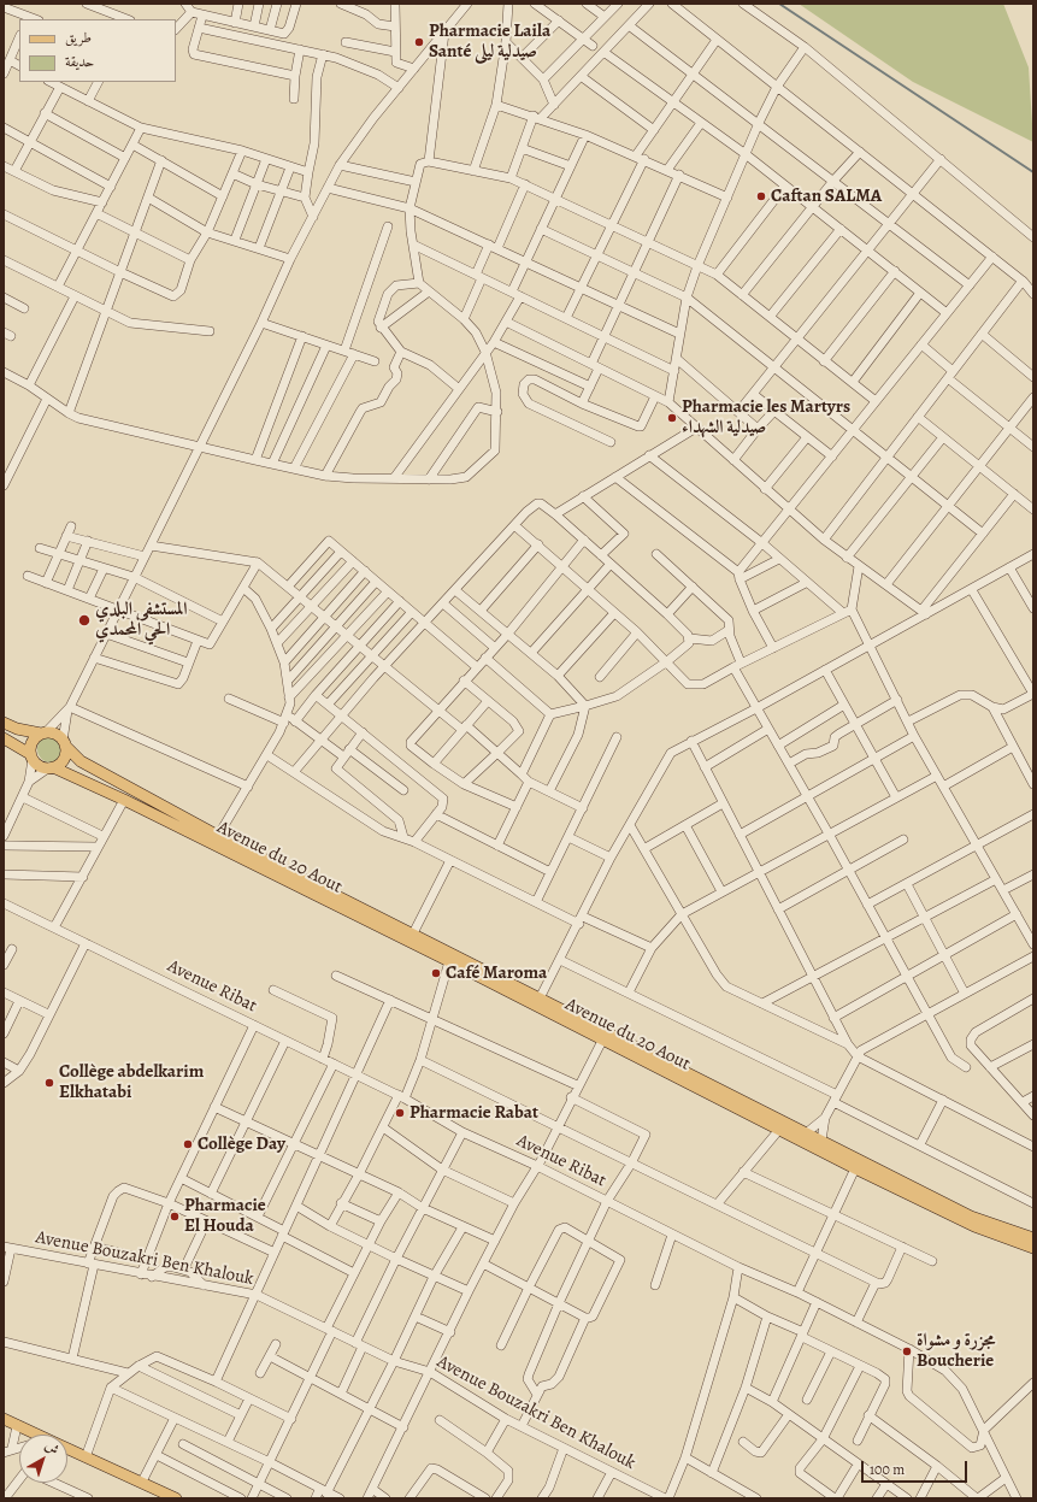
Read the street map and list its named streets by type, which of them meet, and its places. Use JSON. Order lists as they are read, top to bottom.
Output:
{
  "streets": {
    "main road": ["Avenue du 20 Aout"],
    "street": ["Avenue Ribat", "Avenue Bouzakri Ben Khalouk"]
  },
  "places": [
    "Pharmacie Laila Santé صيدلية ليلى",
    "Caftan SALMA",
    "Pharmacie les Martyrs صيدلية الشهداء",
    "المستشفى البلدي الحي المحمدي",
    "Café Maroma",
    "Collège abdelkarim Elkhatabi",
    "Pharmacie Rabat",
    "Collège Day",
    "Pharmacie El Houda",
    "مجزرة و مشواة Boucherie"
  ],
  "legend": ["طريق", "حديقة"],
  "scale_bar": "100 m",
  "north": "top right"
}
